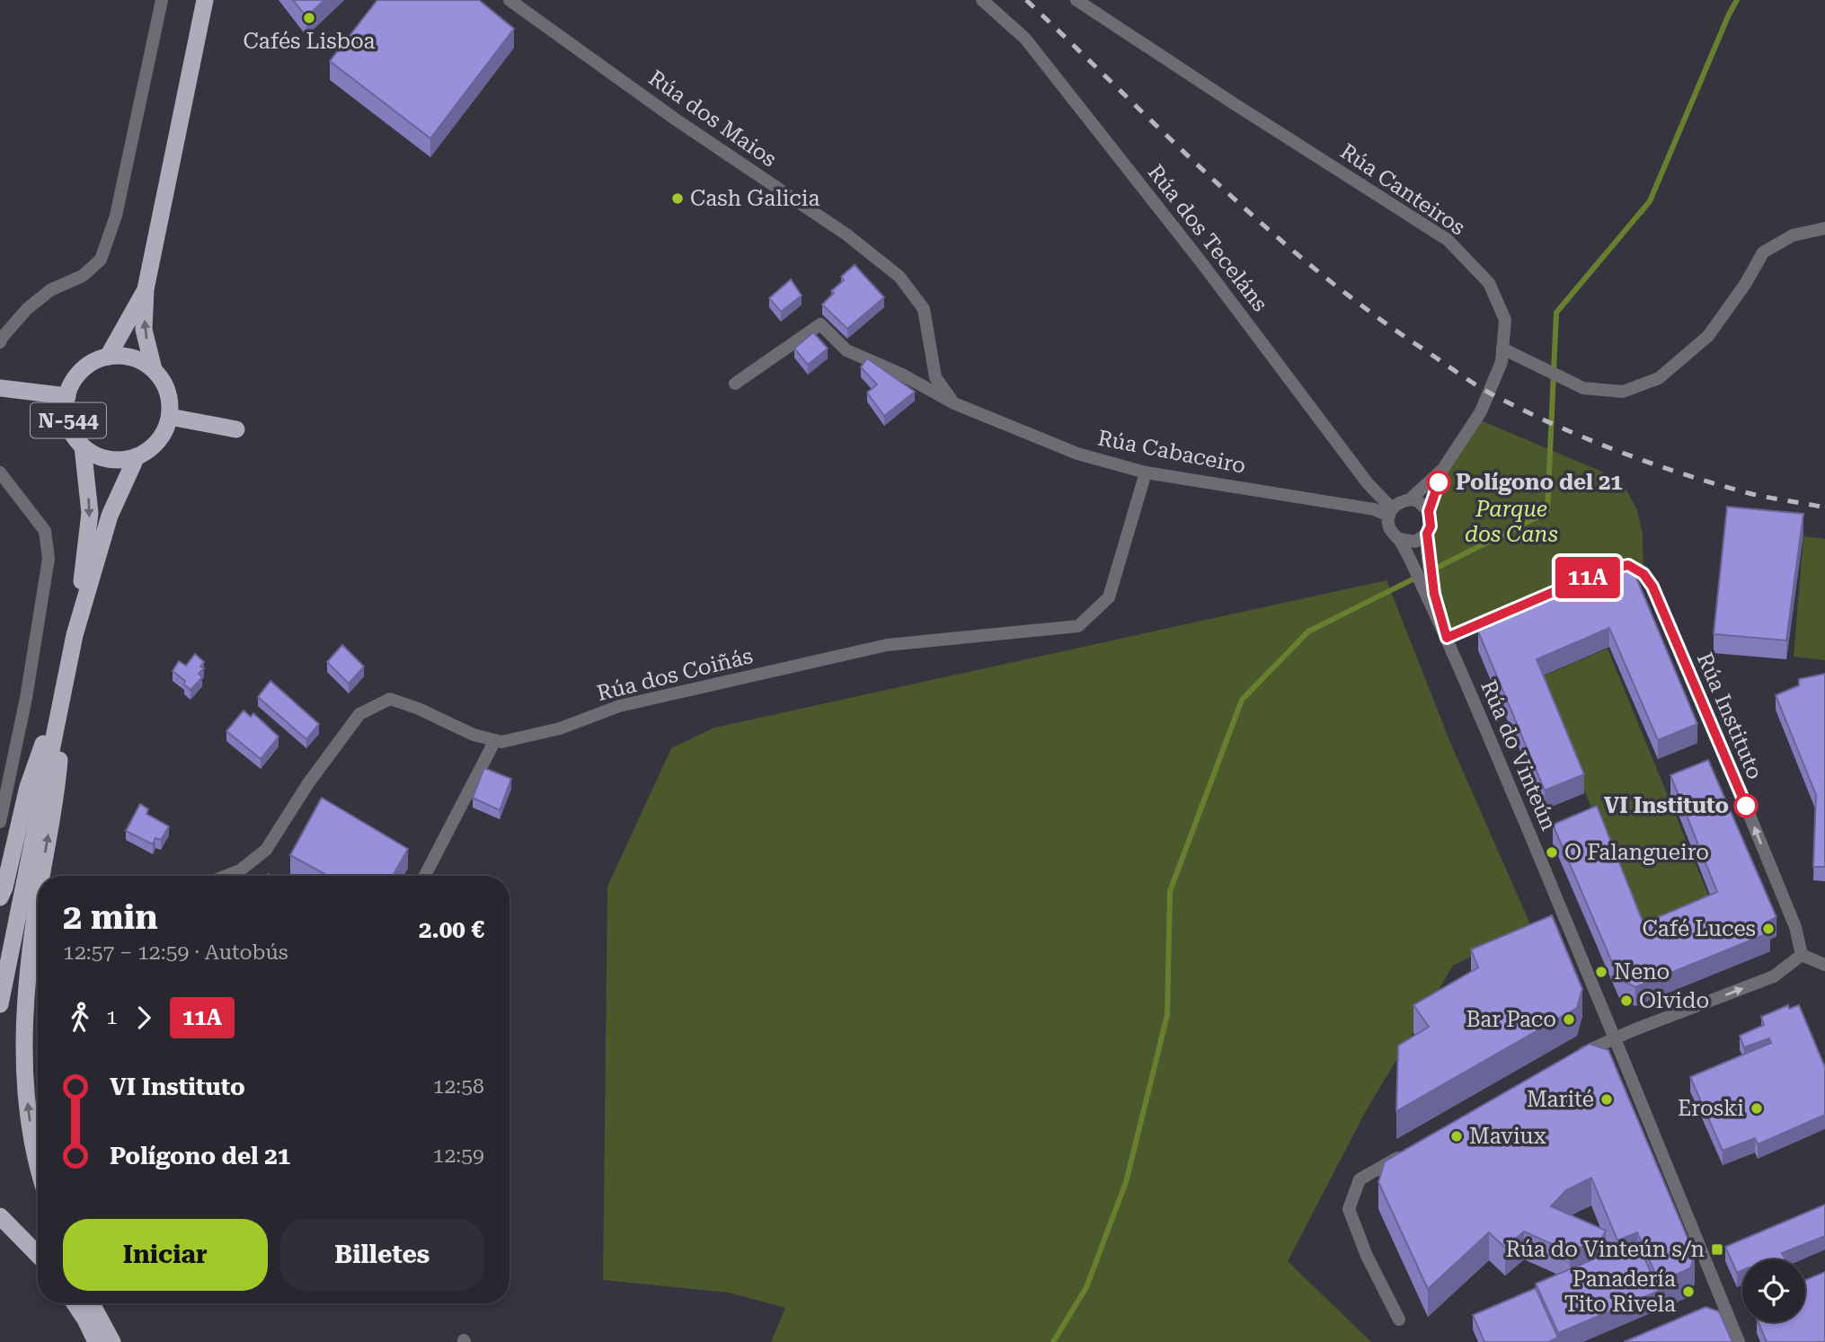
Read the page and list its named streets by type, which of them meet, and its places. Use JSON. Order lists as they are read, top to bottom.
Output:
{
  "streets": {
    "highway": ["N-544"],
    "street": [
      "Rúa dos Maios",
      "Rúa Canteiros",
      "Rúa dos Teceláns",
      "Rúa Cabaceiro",
      "Rúa dos Coiñás",
      "Rúa Instituto",
      "Rúa do Vinteún"
    ]
  },
  "crossings": [
    ["Rúa dos Maios", "Rúa Cabaceiro"],
    ["Rúa dos Teceláns", "Rúa Cabaceiro"],
    ["Rúa Cabaceiro", "Rúa dos Coiñás"]
  ],
  "one_way": ["Rúa Instituto"],
  "parks": ["Parque dos Cans"],
  "places": {
    "other": [
      "Cafés Lisboa",
      "Cash Galicia",
      "Polígono del 21",
      "VI Instituto",
      "O Falangueiro",
      "Café Luces",
      "Neno",
      "Olvido",
      "Bar Paco",
      "Marité",
      "Eroski",
      "Maviux",
      "Panadería Tito Rivela"
    ],
    "transit": ["Rúa do Vinteún s/n"]
  },
  "lines": ["bus line 11A"],
  "page": {
    "on_map": "11A",
    "heading": ["2 min", "12:57 – 12:59 · Autobús", "2.00 €"],
    "legs": ["1", "11A"],
    "list": [
      {
        "name": "VI Instituto",
        "value": "12:58"
      },
      {
        "name": "Polígono del 21",
        "value": "12:59"
      }
    ],
    "buttons": ["Iniciar", "Billetes"]
  }
}
